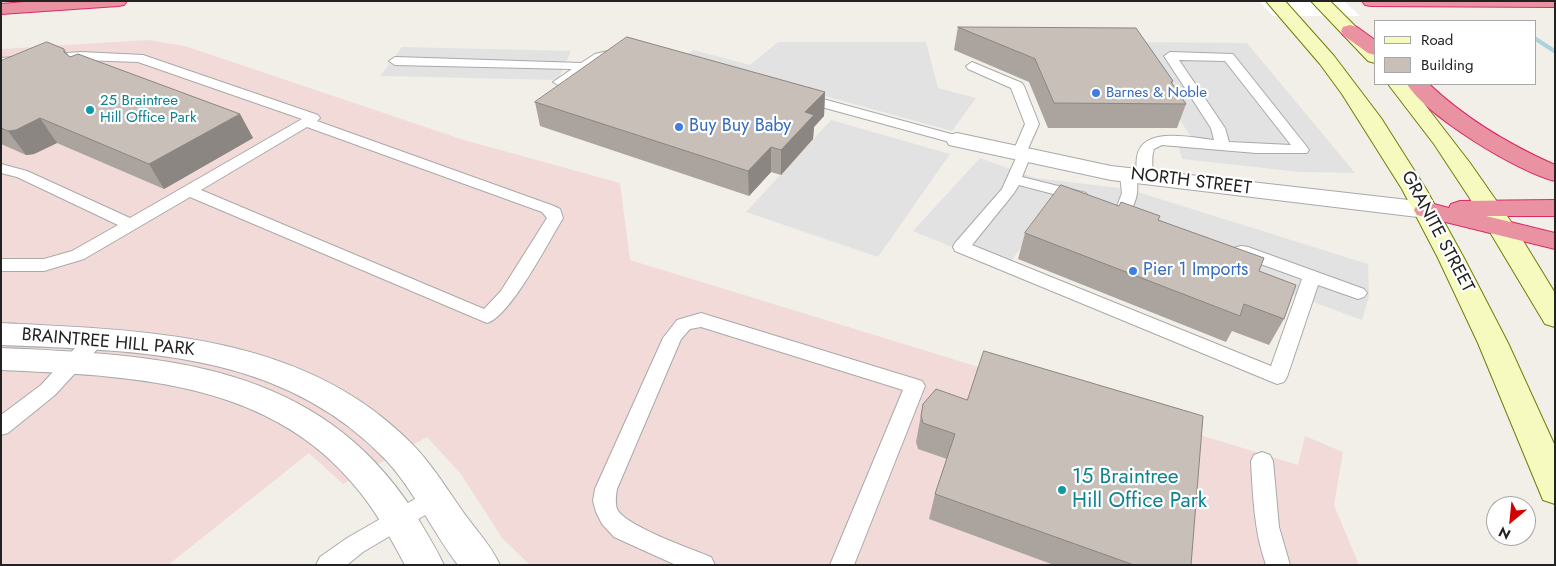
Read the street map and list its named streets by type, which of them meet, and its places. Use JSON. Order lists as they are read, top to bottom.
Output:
{
  "streets": {
    "main road": ["GRANITE STREET"],
    "street": ["NORTH STREET", "BRAINTREE HILL PARK"]
  },
  "crossings": [
    ["NORTH STREET", "GRANITE STREET"]
  ],
  "places": [
    "Barnes & Noble",
    "25 Braintree Hill Office Park",
    "Buy Buy Baby",
    "Pier 1 Imports",
    "15 Braintree Hill Office Park"
  ],
  "legend": ["Road", "Building"],
  "north": "bottom left"
}
